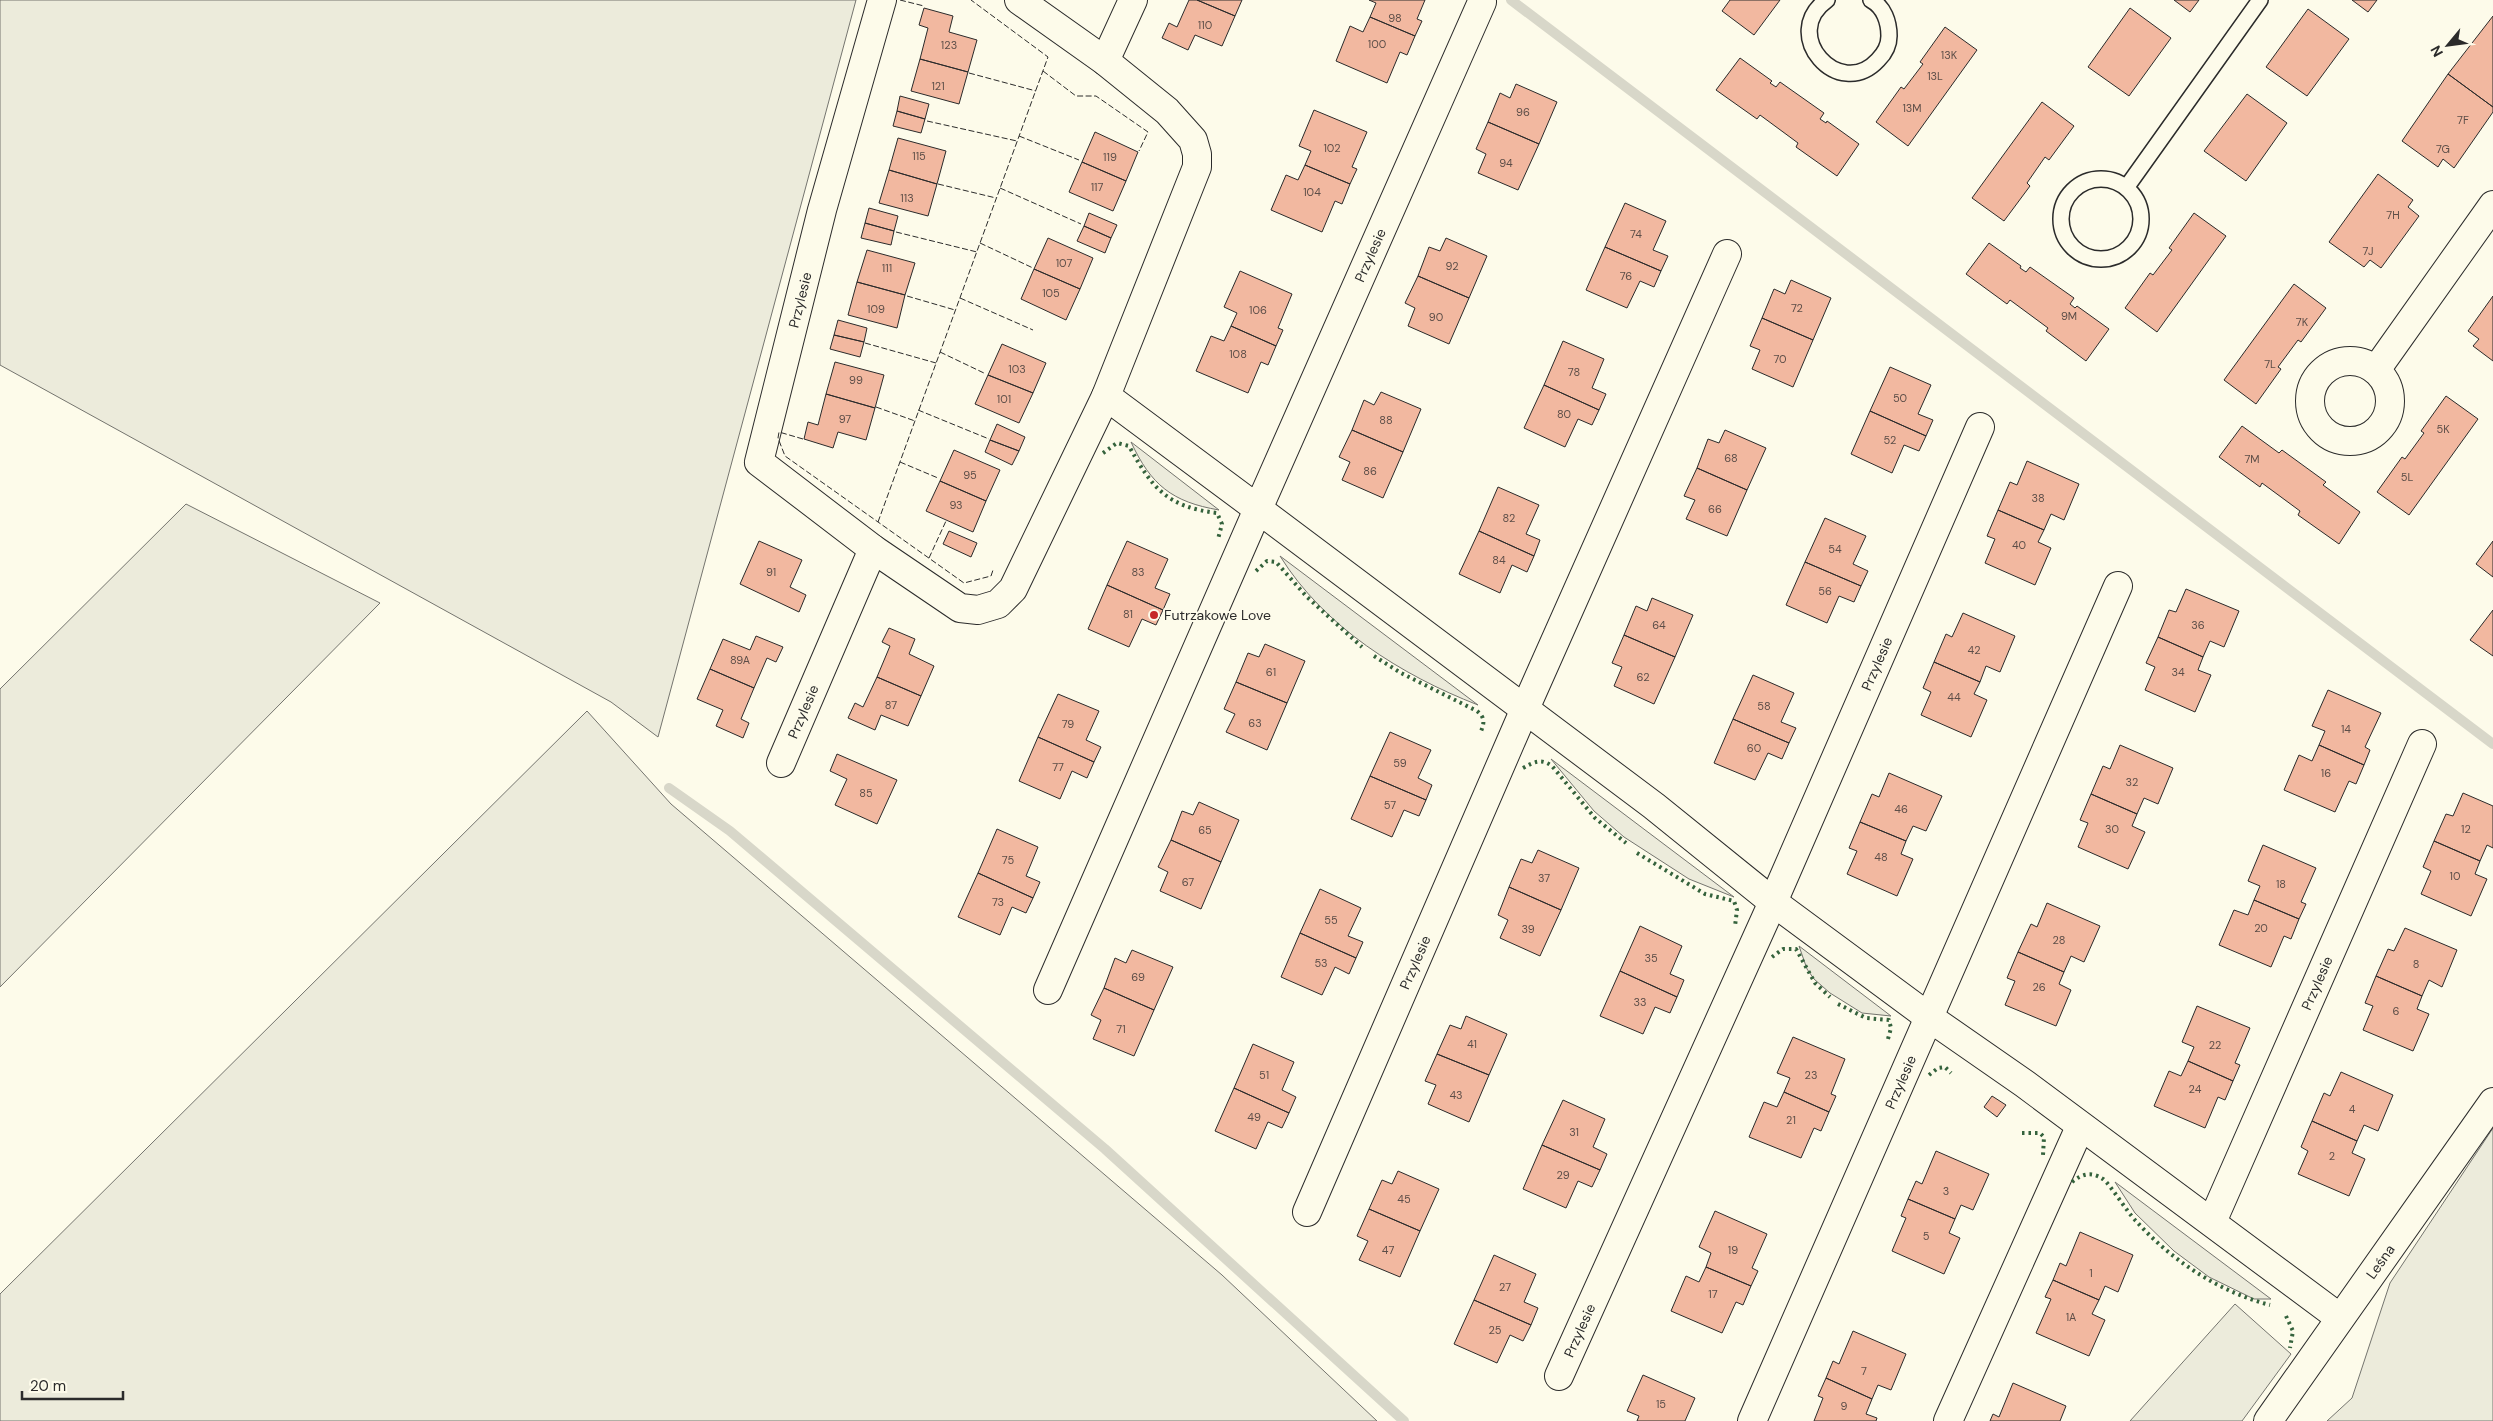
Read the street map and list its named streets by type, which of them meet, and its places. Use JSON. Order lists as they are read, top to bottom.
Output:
{
  "streets": {
    "street": ["Przylesie", "Leśna"]
  },
  "places": ["Futrzakowe Love"],
  "house_numbers": [
    "98",
    "110",
    "100",
    "123",
    "13K",
    "13L",
    "121",
    "13M",
    "96",
    "7F",
    "102",
    "7G",
    "115",
    "119",
    "94",
    "117",
    "104",
    "113",
    "7H",
    "74",
    "7J",
    "107",
    "92",
    "111",
    "76",
    "105",
    "72",
    "109",
    "106",
    "9M",
    "90",
    "7K",
    "108",
    "70",
    "7L",
    "103",
    "78",
    "99",
    "50",
    "101",
    "80",
    "97",
    "88",
    "5K",
    "52",
    "68",
    "7M",
    "86",
    "95",
    "5L",
    "38",
    "93",
    "66",
    "82",
    "40",
    "54",
    "84",
    "91",
    "83",
    "56",
    "81",
    "64",
    "36",
    "42",
    "89A",
    "61",
    "34",
    "62",
    "44",
    "87",
    "58",
    "63",
    "79",
    "14",
    "60",
    "59",
    "77",
    "16",
    "32",
    "85",
    "57",
    "46",
    "30",
    "12",
    "65",
    "48",
    "75",
    "10",
    "37",
    "67",
    "18",
    "73",
    "55",
    "20",
    "39",
    "28",
    "35",
    "53",
    "8",
    "69",
    "26",
    "33",
    "6",
    "71",
    "41",
    "22",
    "51",
    "23",
    "24",
    "43",
    "4",
    "49",
    "21",
    "31",
    "2",
    "29",
    "3",
    "45",
    "5",
    "47",
    "19",
    "1",
    "27",
    "17",
    "1A",
    "25",
    "7",
    "15",
    "9"
  ],
  "scale_bar": "20 m",
  "north": "bottom left"
}
